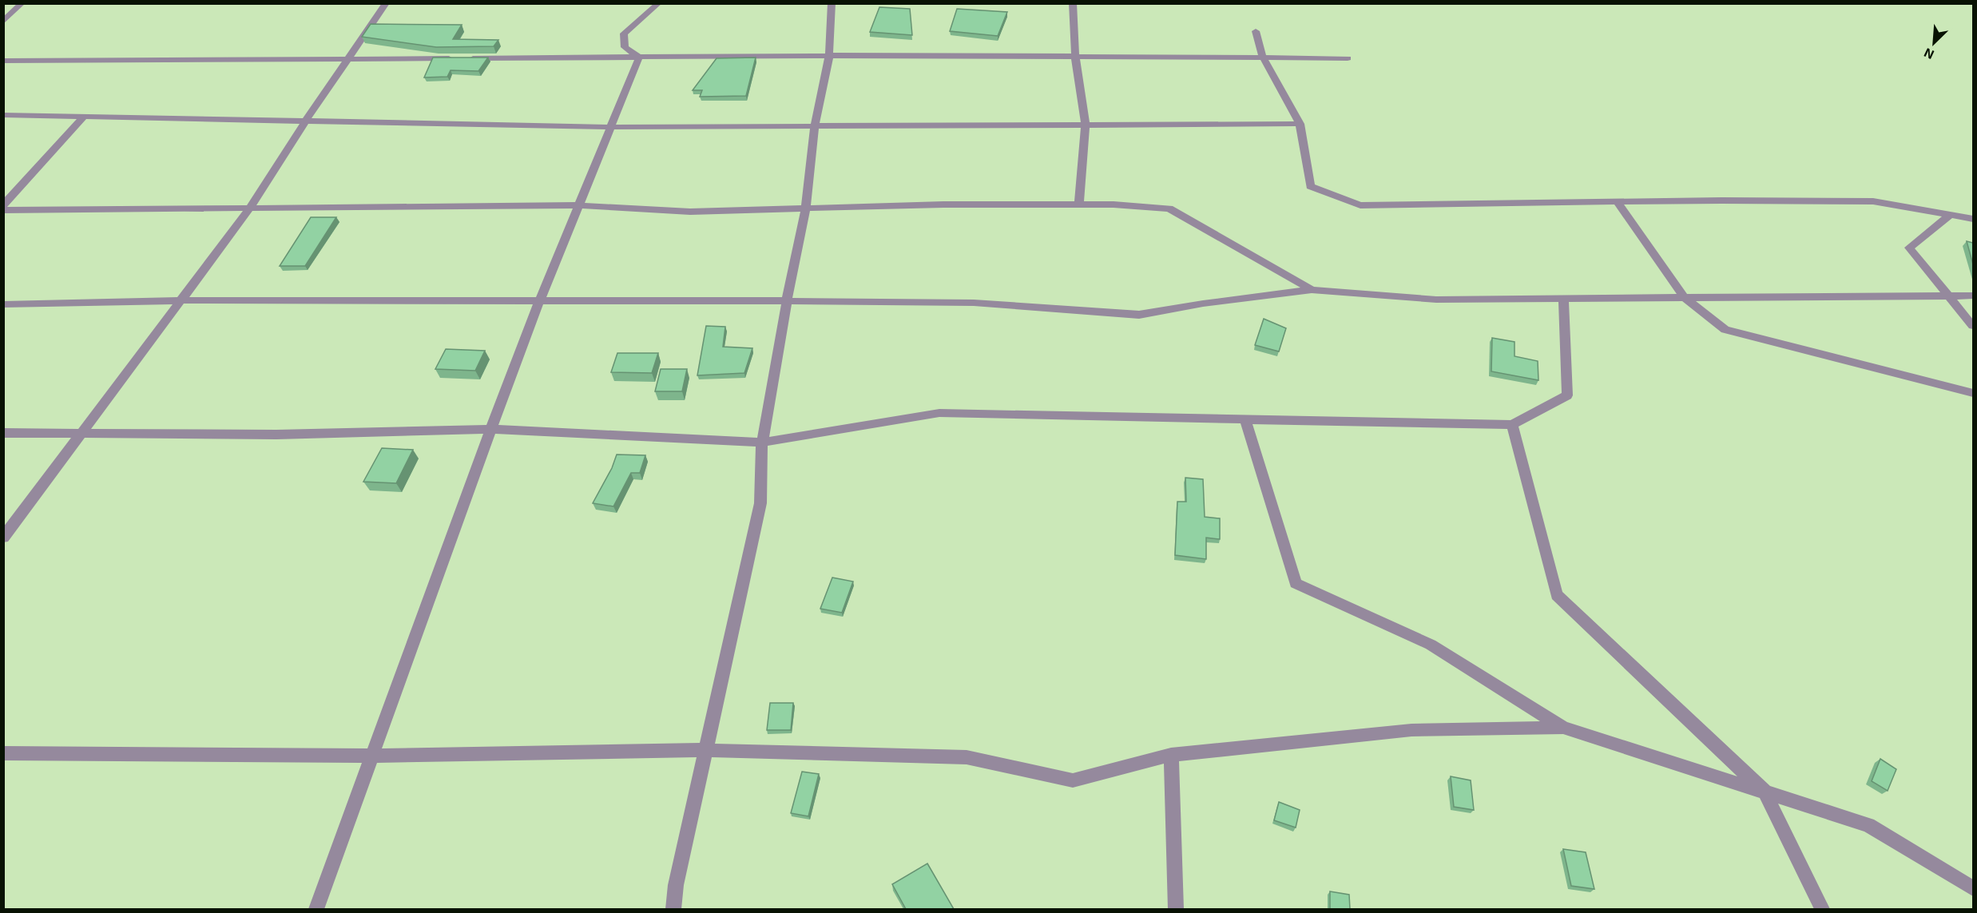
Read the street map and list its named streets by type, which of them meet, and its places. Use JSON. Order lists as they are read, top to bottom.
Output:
{
  "north": "bottom left"
}
